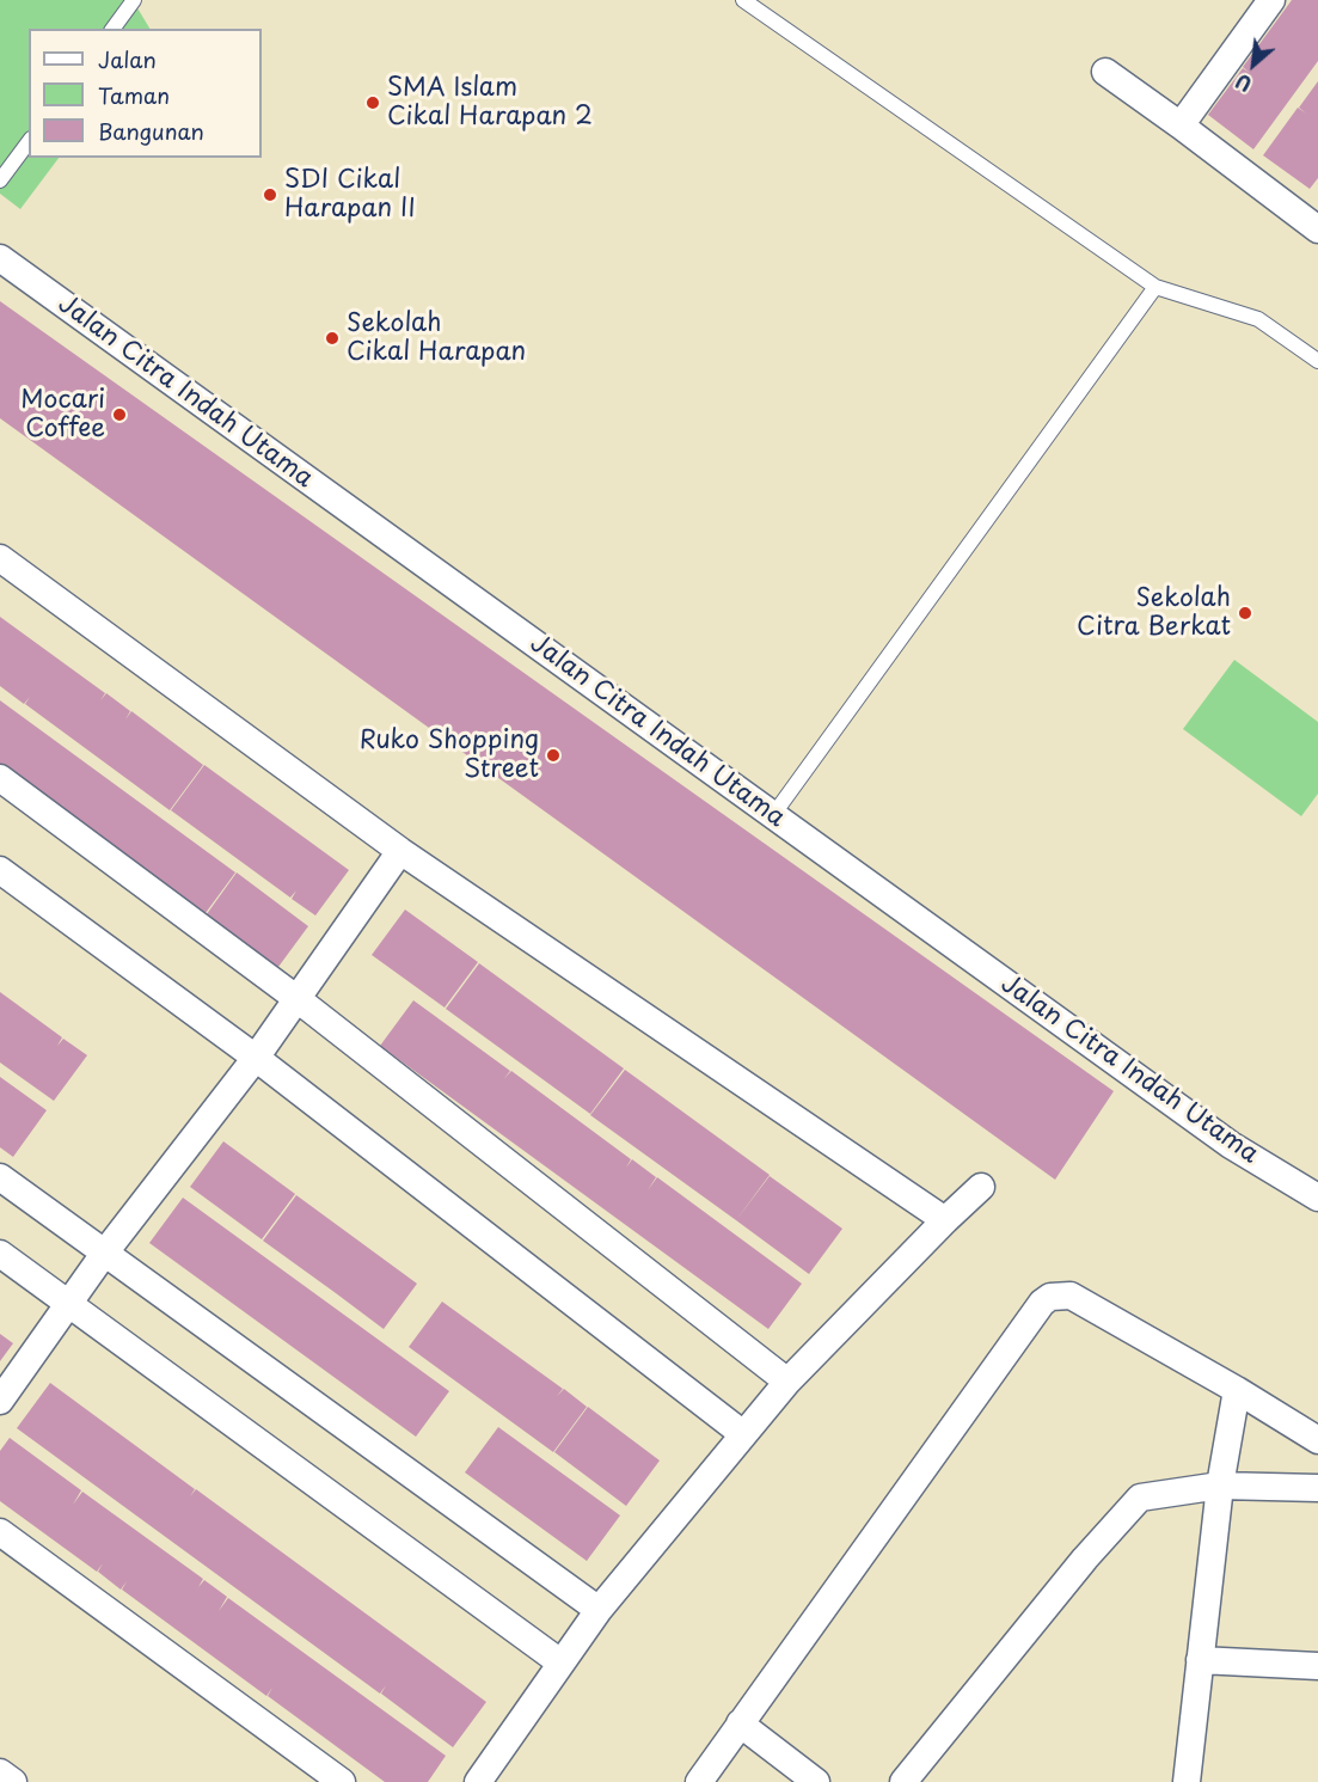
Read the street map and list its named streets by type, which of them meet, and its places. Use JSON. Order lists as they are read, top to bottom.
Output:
{
  "streets": {
    "street": ["Jalan Citra Indah Utama"]
  },
  "places": [
    "SMA Islam Cikal Harapan 2",
    "SDI Cikal Harapan II",
    "Sekolah Cikal Harapan",
    "Mocari Coffee",
    "Sekolah Citra Berkat",
    "Ruko Shopping Street"
  ],
  "legend": ["Jalan", "Taman", "Bangunan"],
  "north": "bottom left"
}
